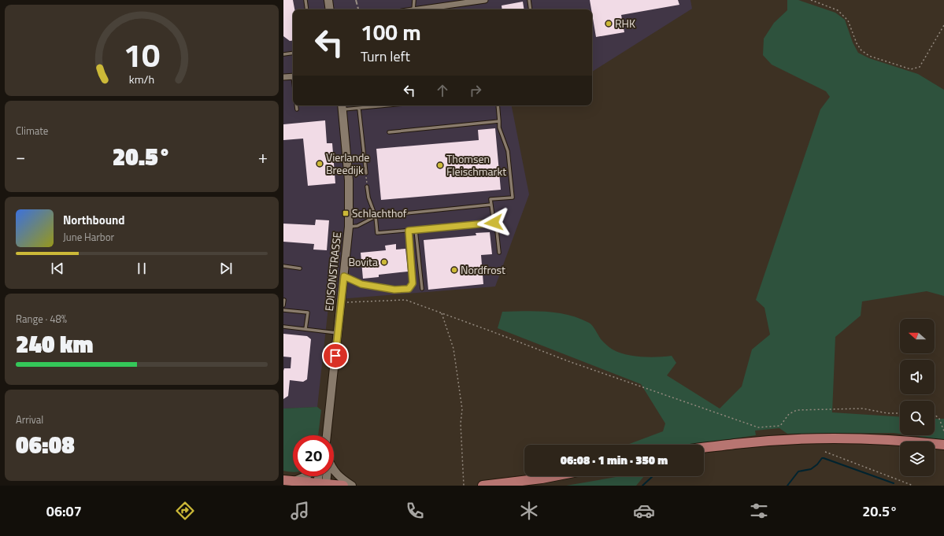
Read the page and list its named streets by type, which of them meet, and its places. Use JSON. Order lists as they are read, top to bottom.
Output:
{
  "streets": {
    "street": ["EDISONSTRASSE"]
  },
  "places": {
    "other": [
      "RHK",
      "Vierlande Breedijk",
      "Thomsen Fleischmarkt",
      "Bovita",
      "Nordfrost"
    ],
    "transit": ["Schlachthof"]
  },
  "north": "left",
  "page": {
    "turn": ["100 m", "Turn left"],
    "tile": [
      "Climate",
      ["Range · 48%", "240 km"],
      ["Arrival", "06:08"]
    ],
    "heat": ["−", "20.5°", "+"],
    "song": ["Northbound", "June Harbor"],
    "limit": "20",
    "trip": "06:08 · 1 min · 350 m",
    "tabs": ["06:07", "20.5°"],
    "gauge": ["10", "km/h"]
  }
}
